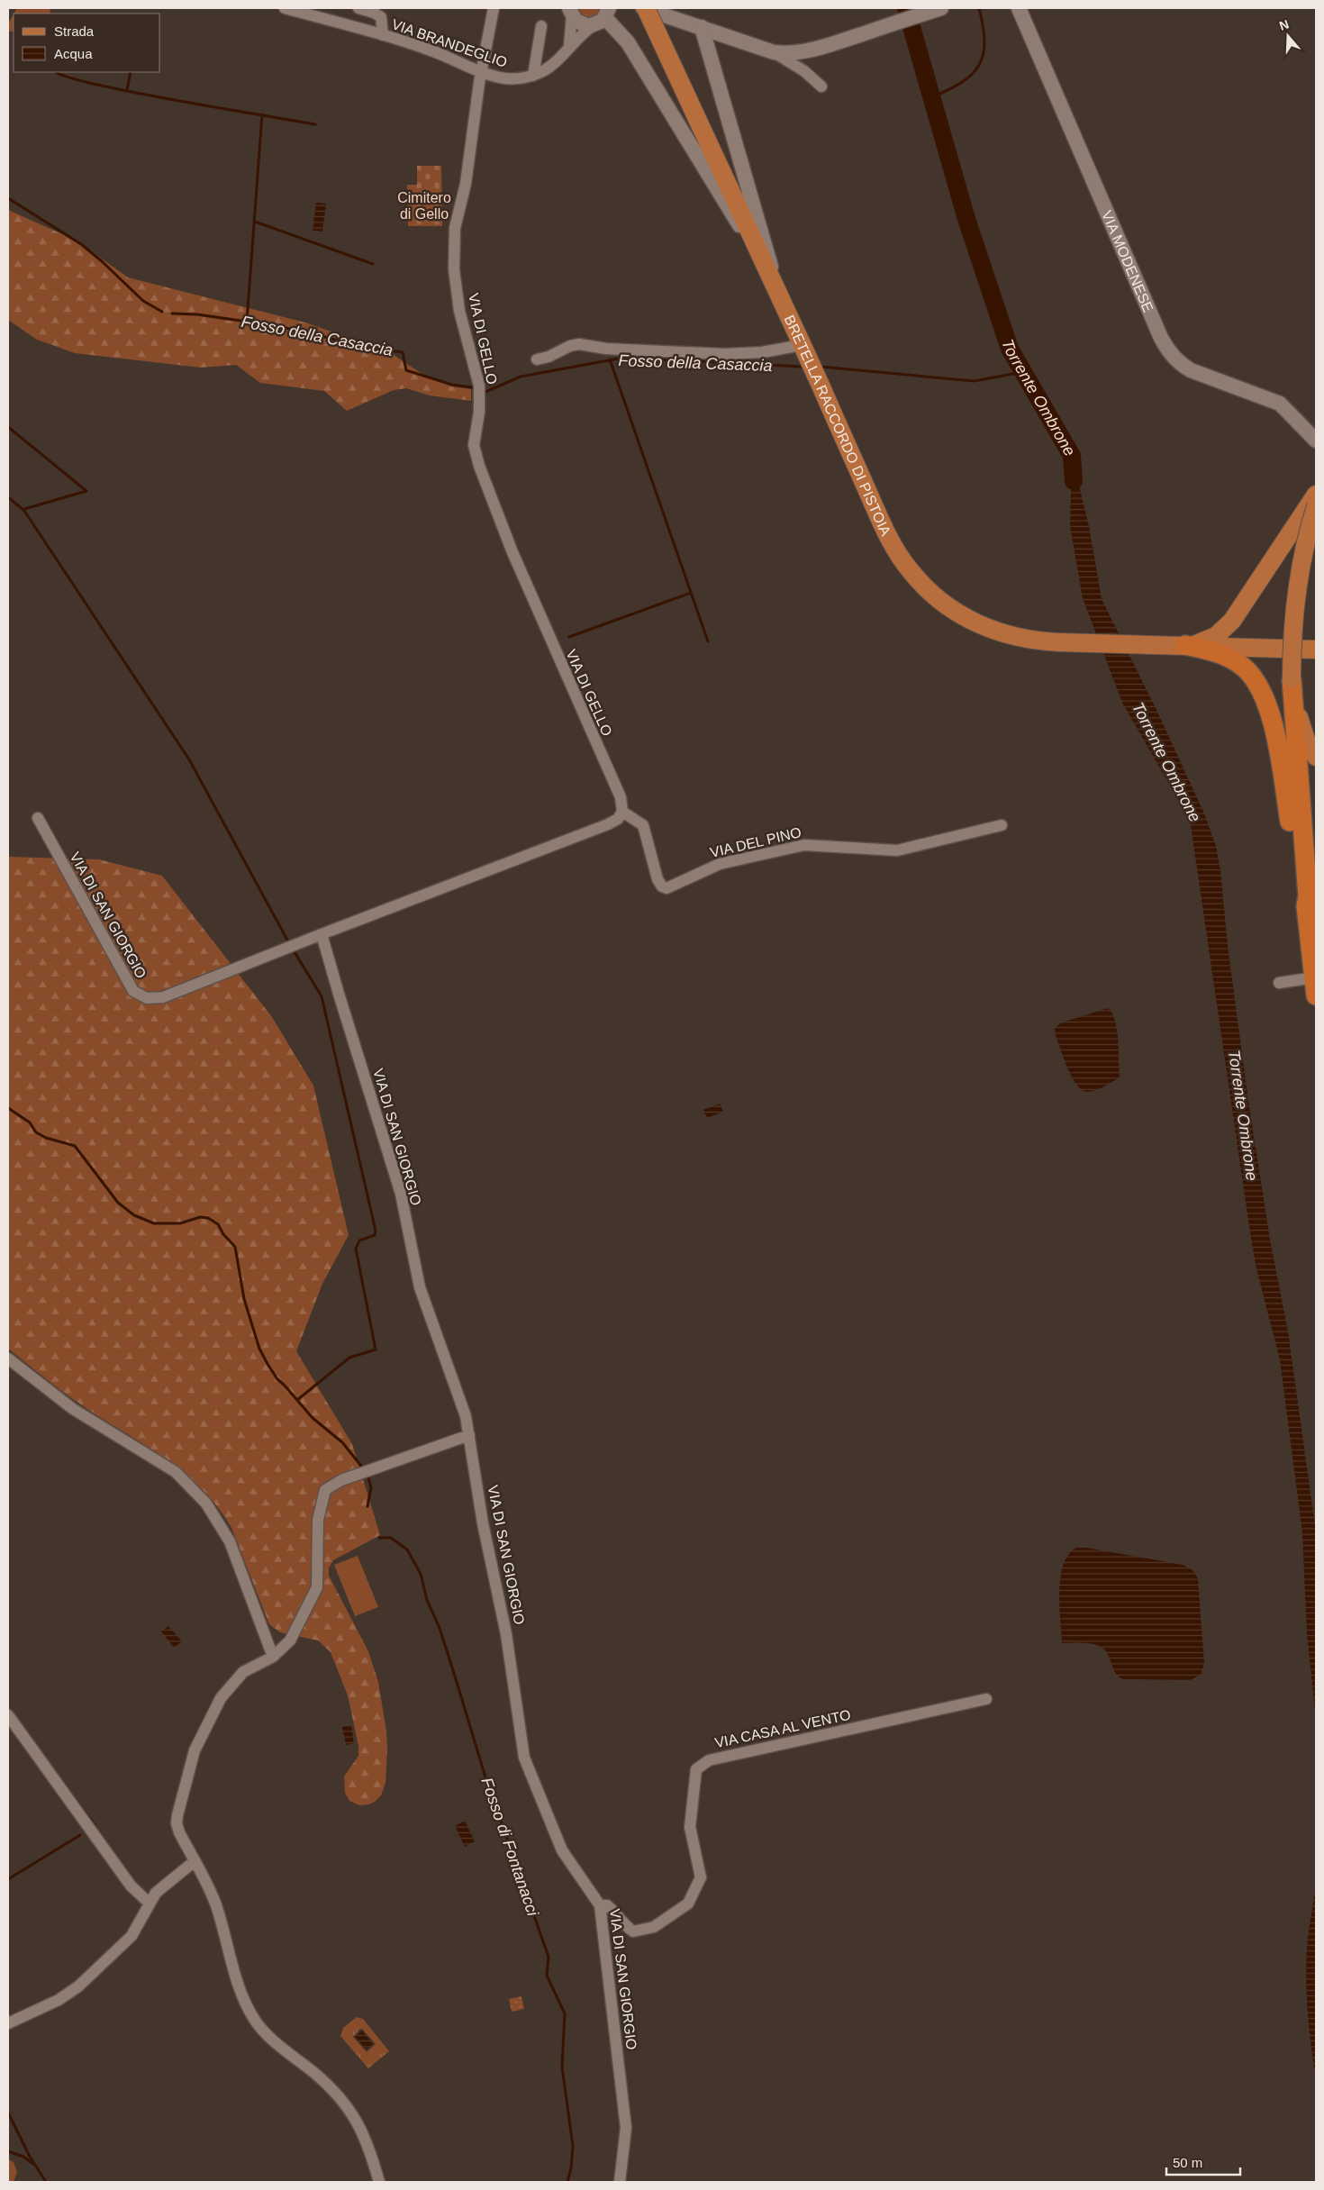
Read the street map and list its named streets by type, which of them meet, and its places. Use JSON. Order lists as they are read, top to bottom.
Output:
{
  "streets": {
    "main road": ["BRETELLA RACCORDO DI PISTOIA"],
    "street": [
      "VIA BRANDEGLIO",
      "VIA MODENESE",
      "VIA DI GELLO",
      "VIA DEL PINO",
      "VIA DI SAN GIORGIO",
      "VIA CASA AL VENTO"
    ]
  },
  "crossings": [
    ["VIA BRANDEGLIO", "VIA DI GELLO"],
    ["VIA DI GELLO", "VIA DEL PINO"],
    ["VIA DI GELLO", "VIA DI SAN GIORGIO"],
    ["VIA DEL PINO", "VIA DI SAN GIORGIO"],
    ["VIA DI SAN GIORGIO", "VIA CASA AL VENTO"]
  ],
  "water": ["Fosso della Casaccia", "Torrente Ombrone", "Fosso di Fontanacci"],
  "parks": ["Cimitero di Gello"],
  "legend": ["Strada", "Acqua"],
  "scale_bar": "50 m",
  "north": "top"
}
